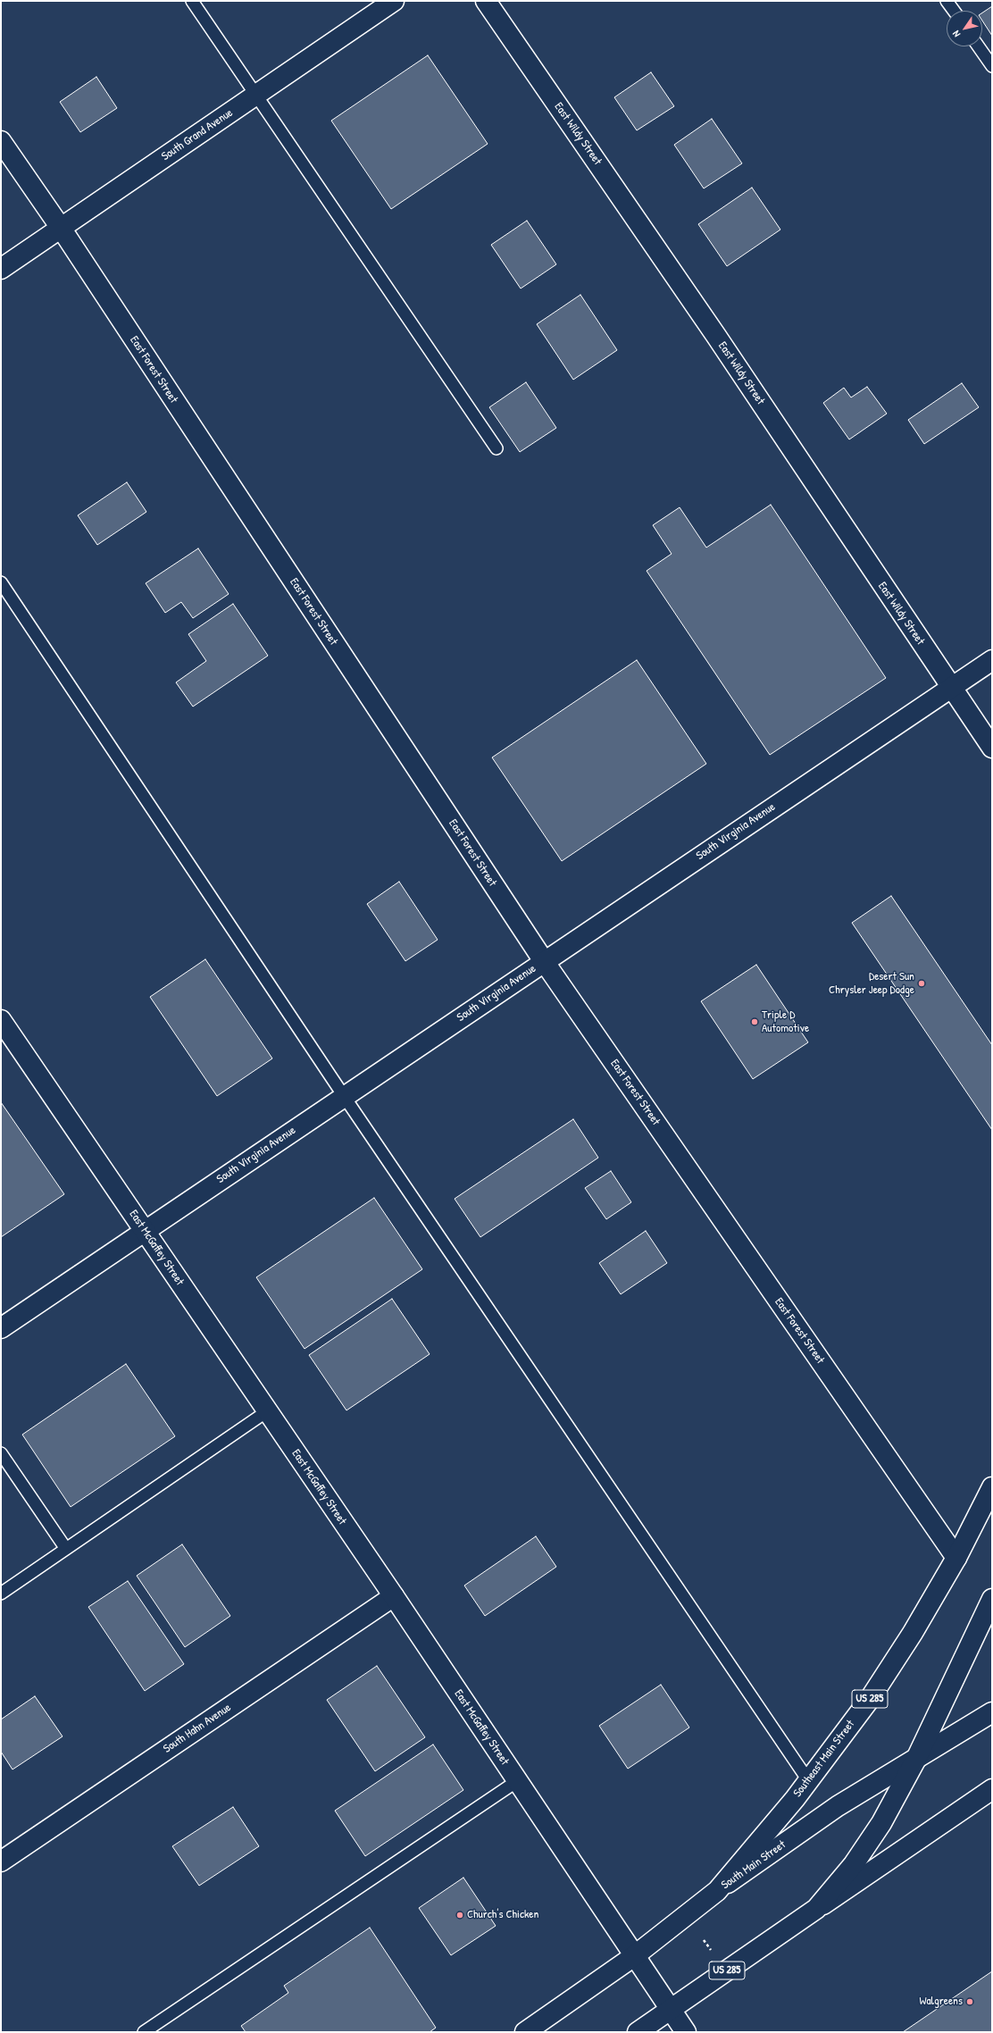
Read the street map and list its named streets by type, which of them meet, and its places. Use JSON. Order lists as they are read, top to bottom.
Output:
{
  "streets": {
    "street": [
      "East Wildy Street",
      "South Grand Avenue",
      "East Forest Street",
      "South Virginia Avenue",
      "East McGaffey Street",
      "US 285",
      "South Hahn Avenue",
      "Southeast Main Street",
      "South Main Street"
    ]
  },
  "crossings": [
    ["East Wildy Street", "South Virginia Avenue"],
    ["South Grand Avenue", "East Forest Street"],
    ["East Forest Street", "South Virginia Avenue"],
    ["East Forest Street", "Southeast Main Street"],
    ["South Virginia Avenue", "East McGaffey Street"],
    ["East McGaffey Street", "US 285"],
    ["East McGaffey Street", "South Hahn Avenue"],
    ["East McGaffey Street", "South Main Street"],
    ["US 285", "South Main Street"],
    ["Southeast Main Street", "South Main Street"]
  ],
  "places": [
    "Desert Sun Chrysler Jeep Dodge",
    "Triple D Automotive",
    "Church's Chicken",
    "Walgreens"
  ],
  "north": "bottom left"
}
